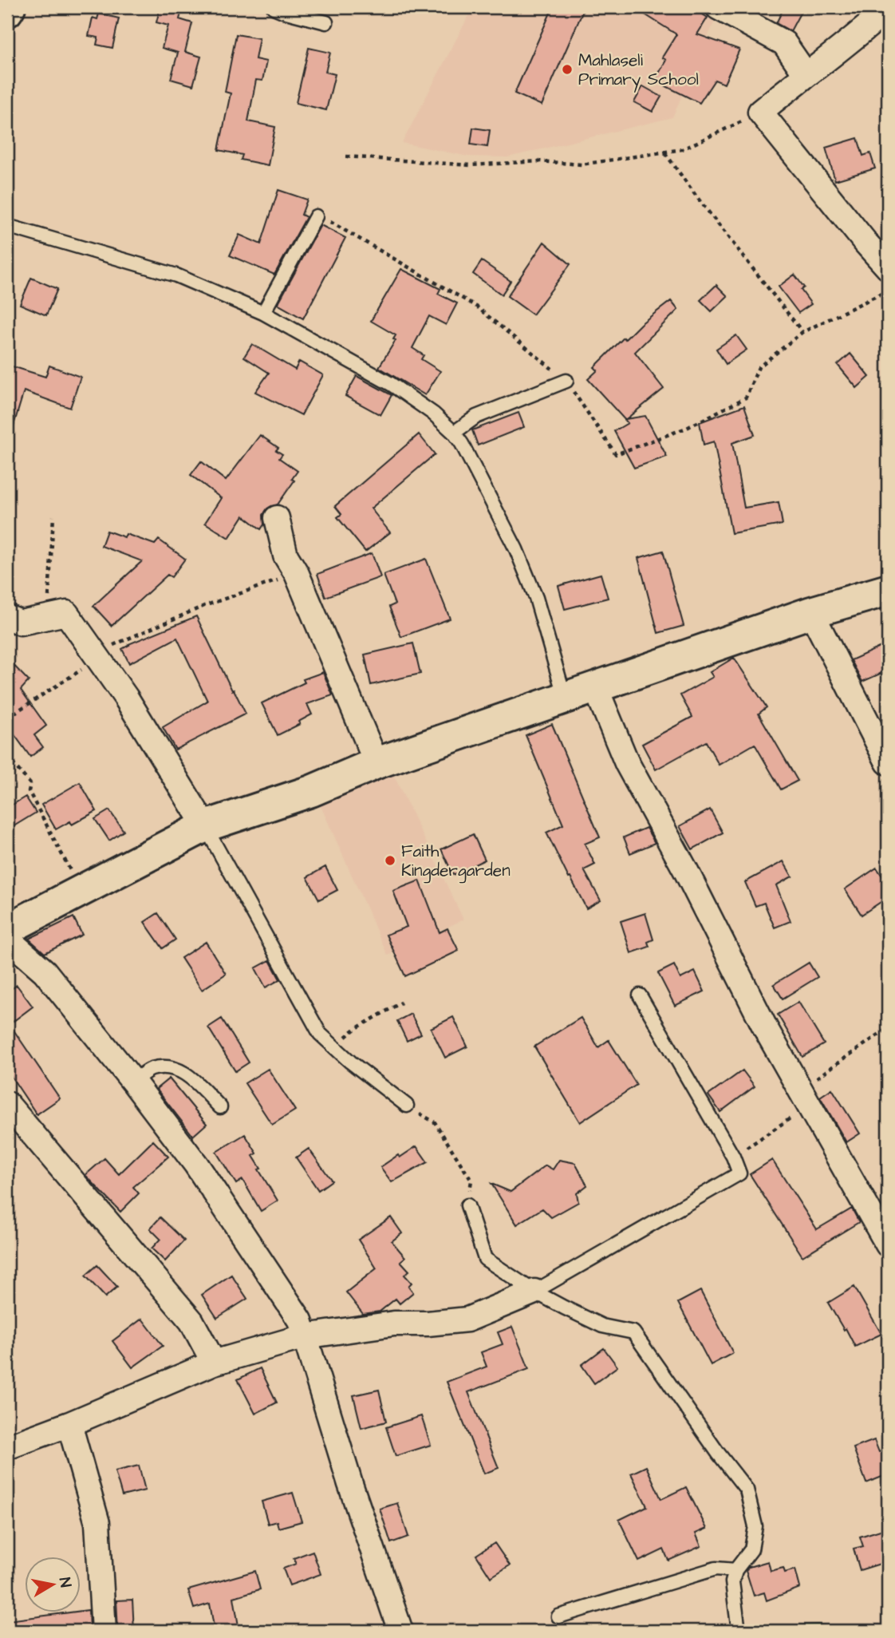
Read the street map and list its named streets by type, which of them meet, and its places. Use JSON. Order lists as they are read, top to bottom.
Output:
{
  "places": ["Mahlaseli Primary School", "Faith Kingdergarden"],
  "north": "right"
}
